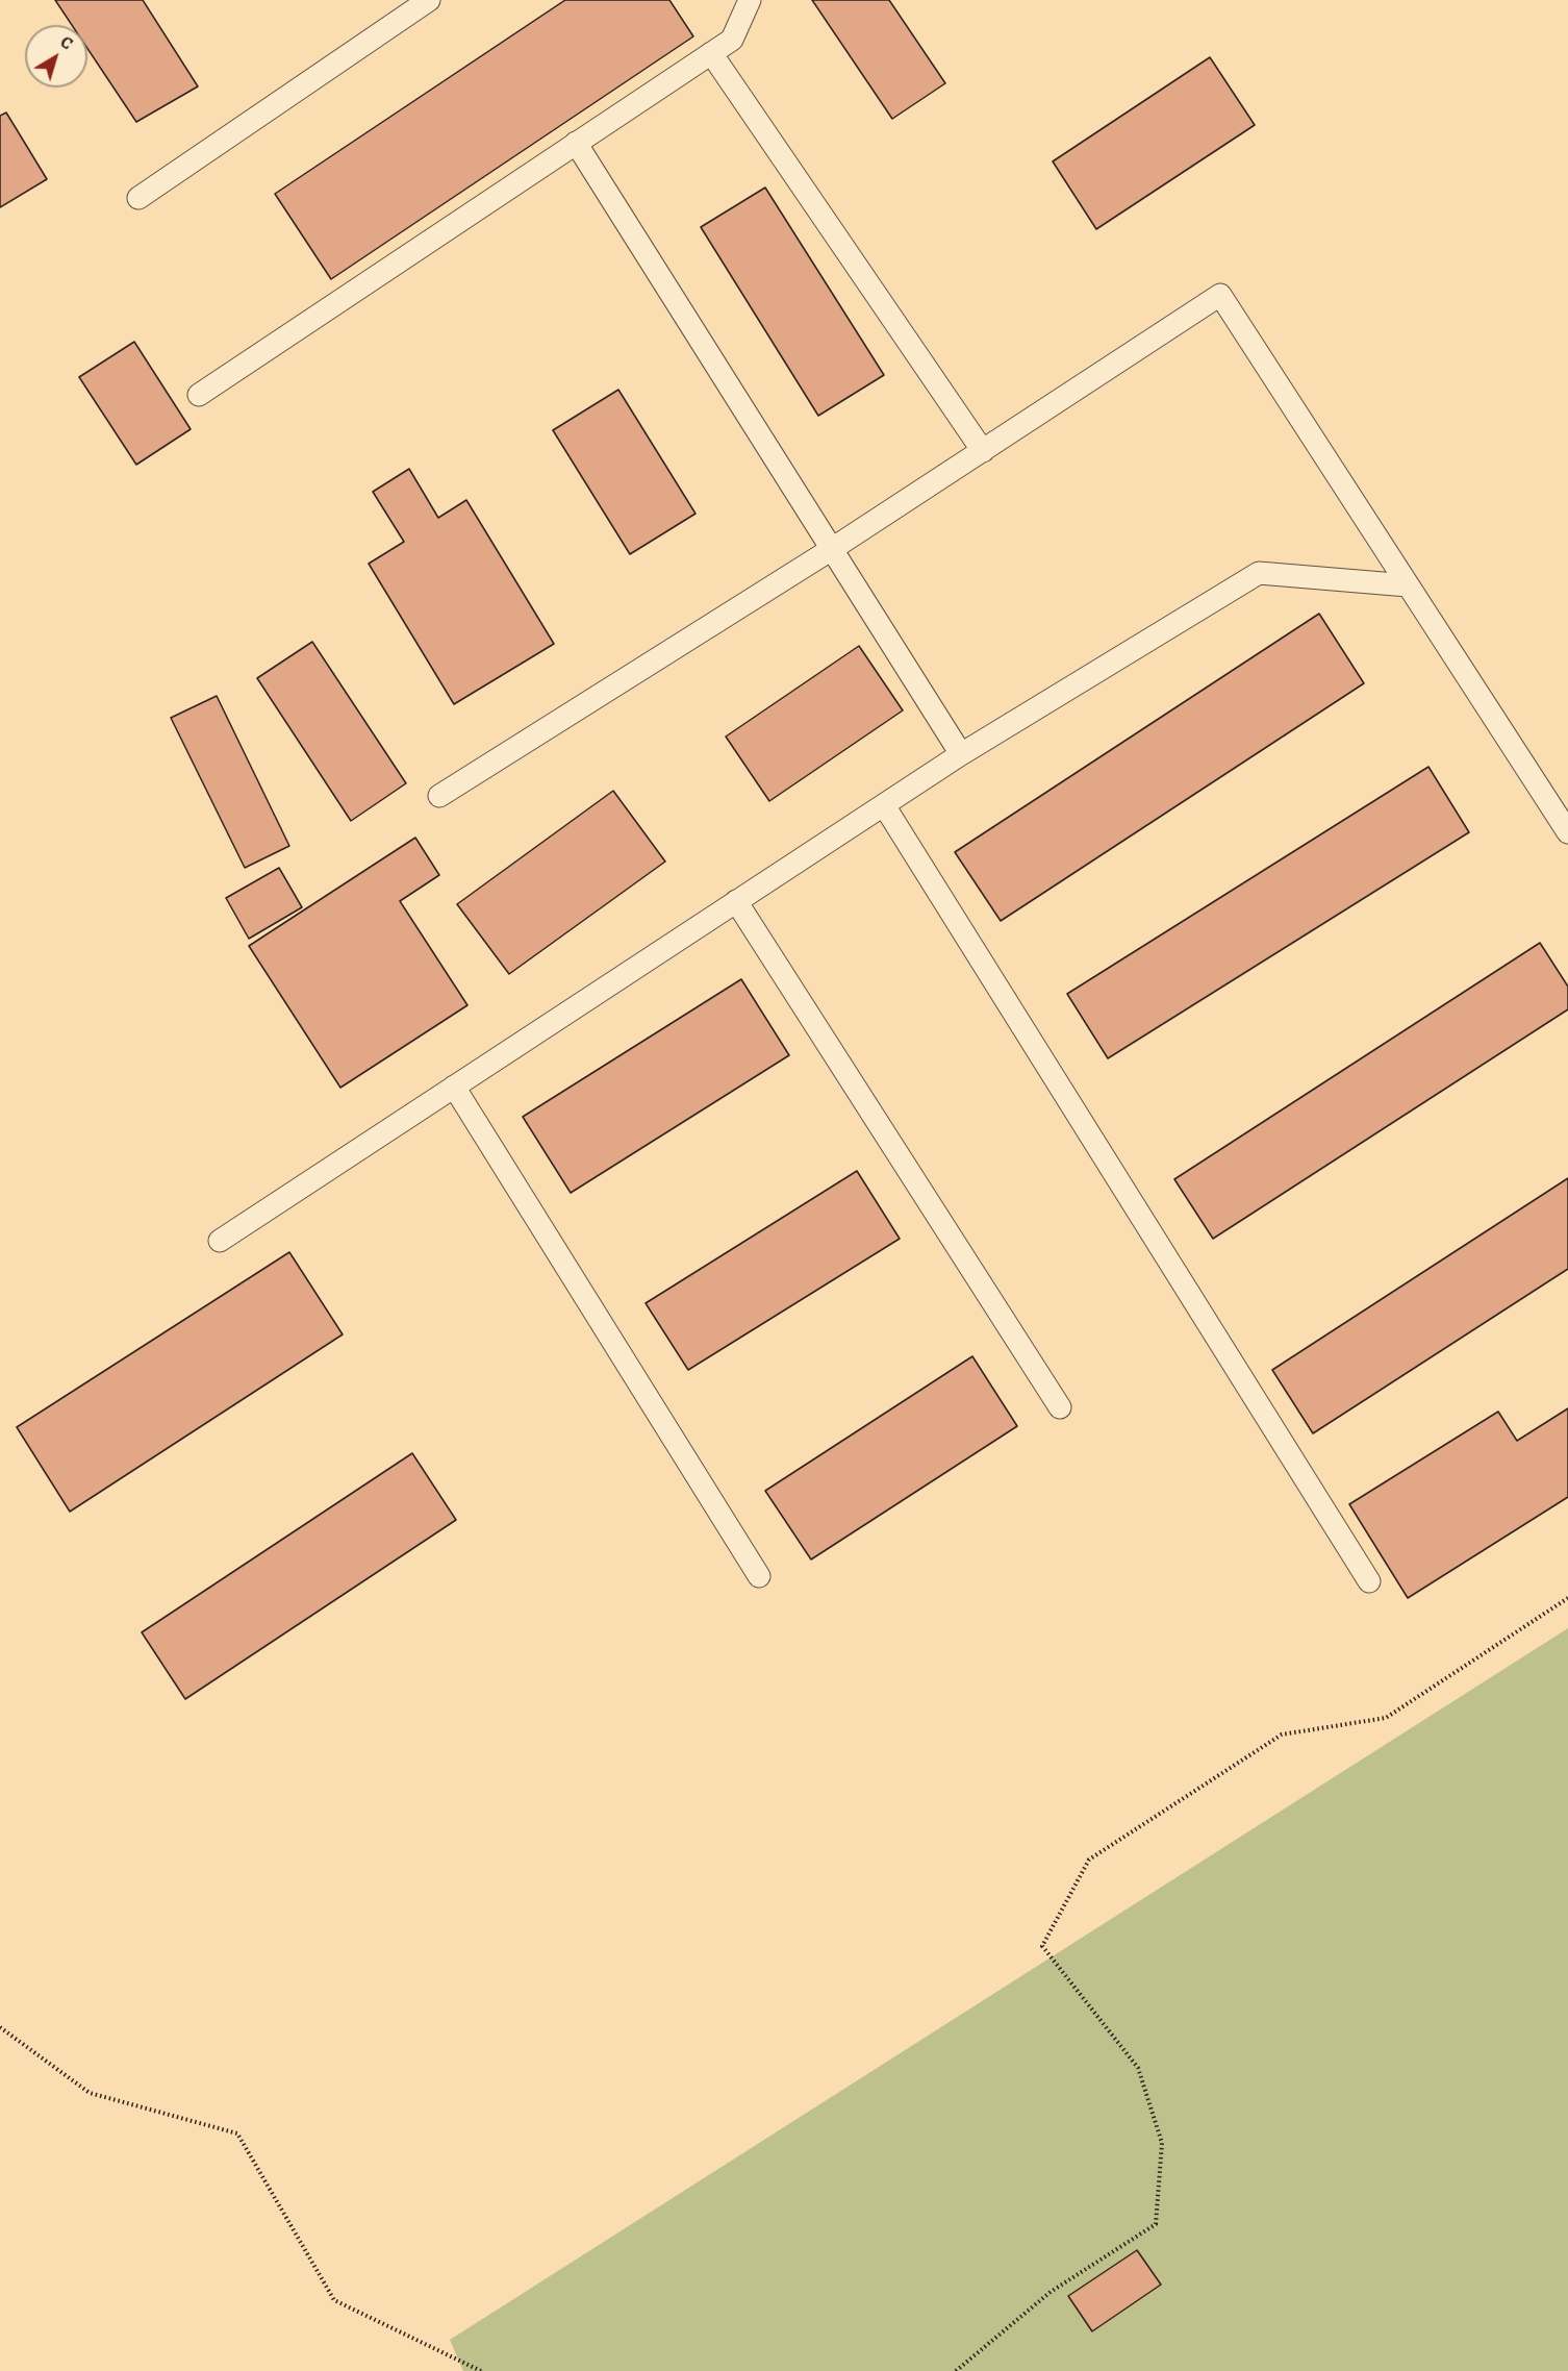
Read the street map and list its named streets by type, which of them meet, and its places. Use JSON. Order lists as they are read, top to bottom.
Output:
{
  "north": "top right"
}
